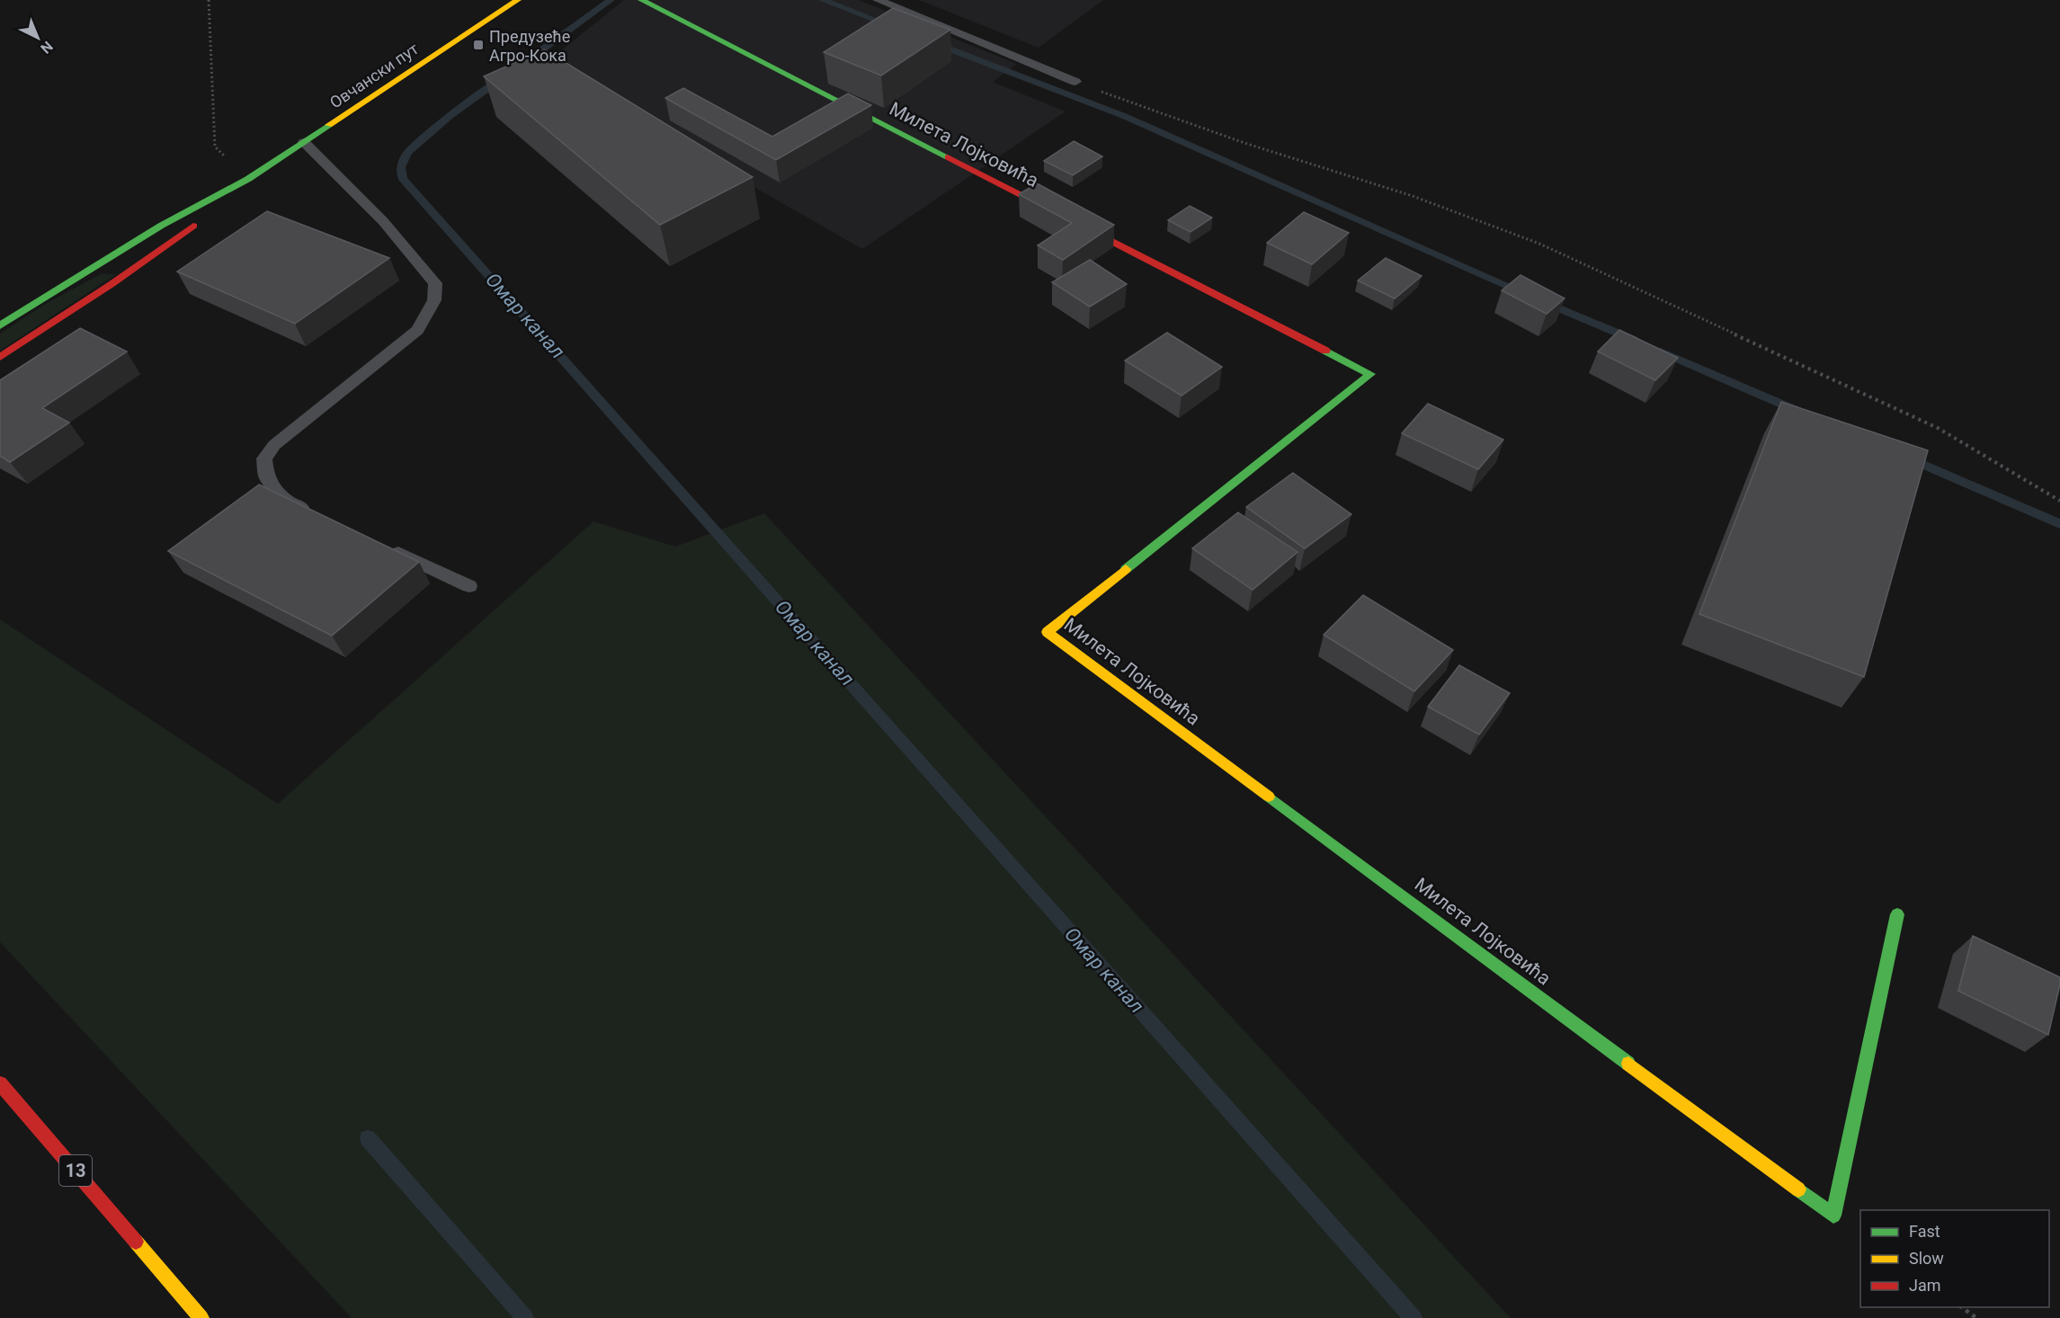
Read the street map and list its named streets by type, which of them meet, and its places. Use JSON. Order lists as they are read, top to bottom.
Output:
{
  "streets": {
    "main road": ["Овчански пут", "Милета Лојковића", "13"]
  },
  "water": ["Омар канал"],
  "places": {
    "transit": ["Предузеће Агро-Кока"]
  },
  "legend": ["Fast", "Slow", "Jam"],
  "north": "bottom right"
}
